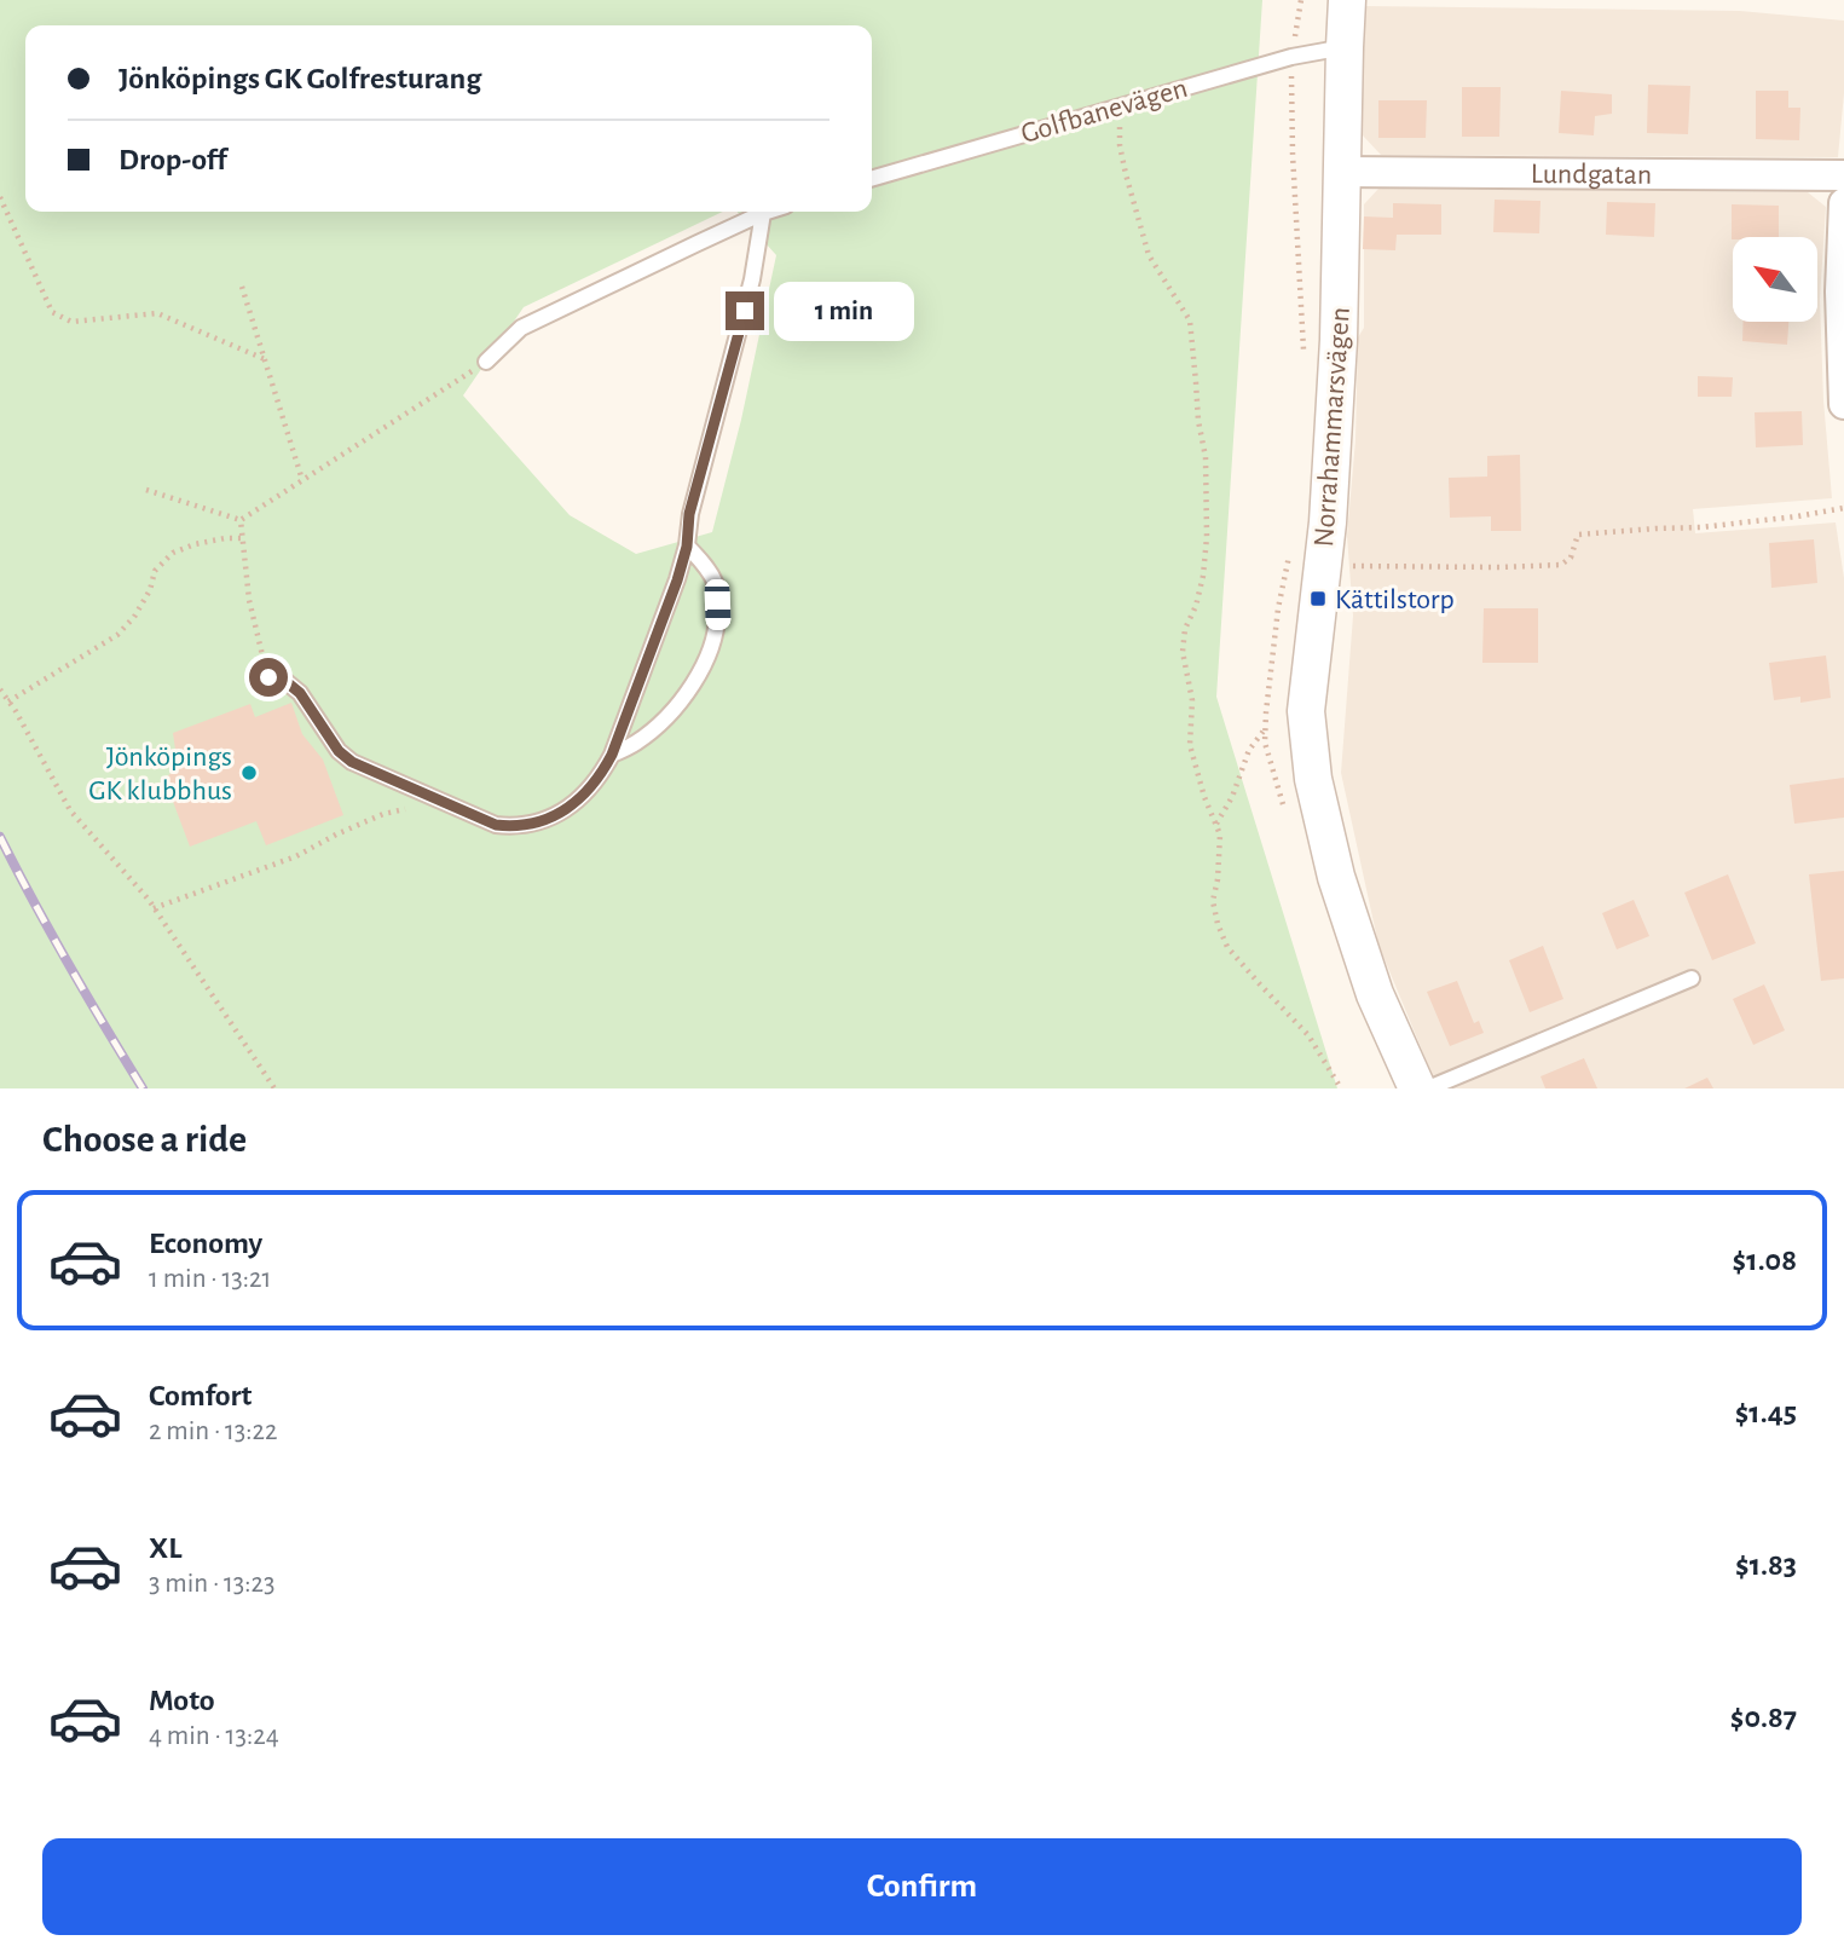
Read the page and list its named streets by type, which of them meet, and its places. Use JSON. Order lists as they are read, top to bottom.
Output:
{
  "streets": {
    "street": ["Lundgatan", "Norrahammarsvägen"],
    "lane": ["Golfbanevägen"]
  },
  "crossings": [
    ["Golfbanevägen", "Norrahammarsvägen"],
    ["Lundgatan", "Norrahammarsvägen"]
  ],
  "places": {
    "transit": ["Kättilstorp"],
    "other": ["Jönköpings GK klubbhus"]
  },
  "north": "top left",
  "page": {
    "banner": ["Jönköpings GK Golfresturang", "Drop-off"],
    "bubble": "1 min",
    "heading": "Choose a ride",
    "list": [
      {
        "name": "Economy",
        "note": "1 min · 13:21",
        "value": "$1.08"
      },
      {
        "name": "Comfort",
        "note": "2 min · 13:22",
        "value": "$1.45"
      },
      {
        "name": "XL",
        "note": "3 min · 13:23",
        "value": "$1.83"
      },
      {
        "name": "Moto",
        "note": "4 min · 13:24",
        "value": "$0.87"
      }
    ],
    "buttons": "Confirm"
  }
}
